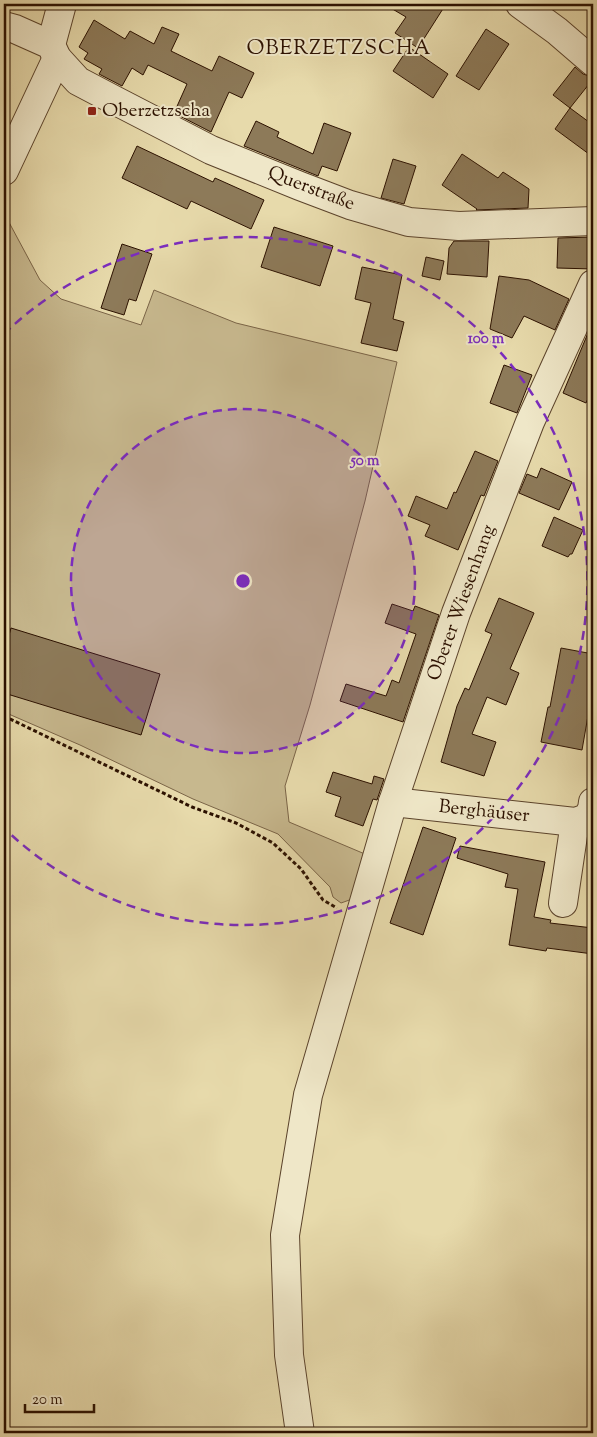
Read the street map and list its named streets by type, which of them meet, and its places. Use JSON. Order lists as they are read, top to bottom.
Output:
{
  "streets": {
    "street": ["Querstraße", "Oberer Wiesenhang", "Berghäuser"]
  },
  "crossings": [
    ["Oberer Wiesenhang", "Berghäuser"]
  ],
  "districts": ["OBERZETZSCHA"],
  "places": {
    "transit": ["Oberzetzscha"]
  },
  "scale_bar": "20 m",
  "rings": ["100 m", "50 m"]
}
